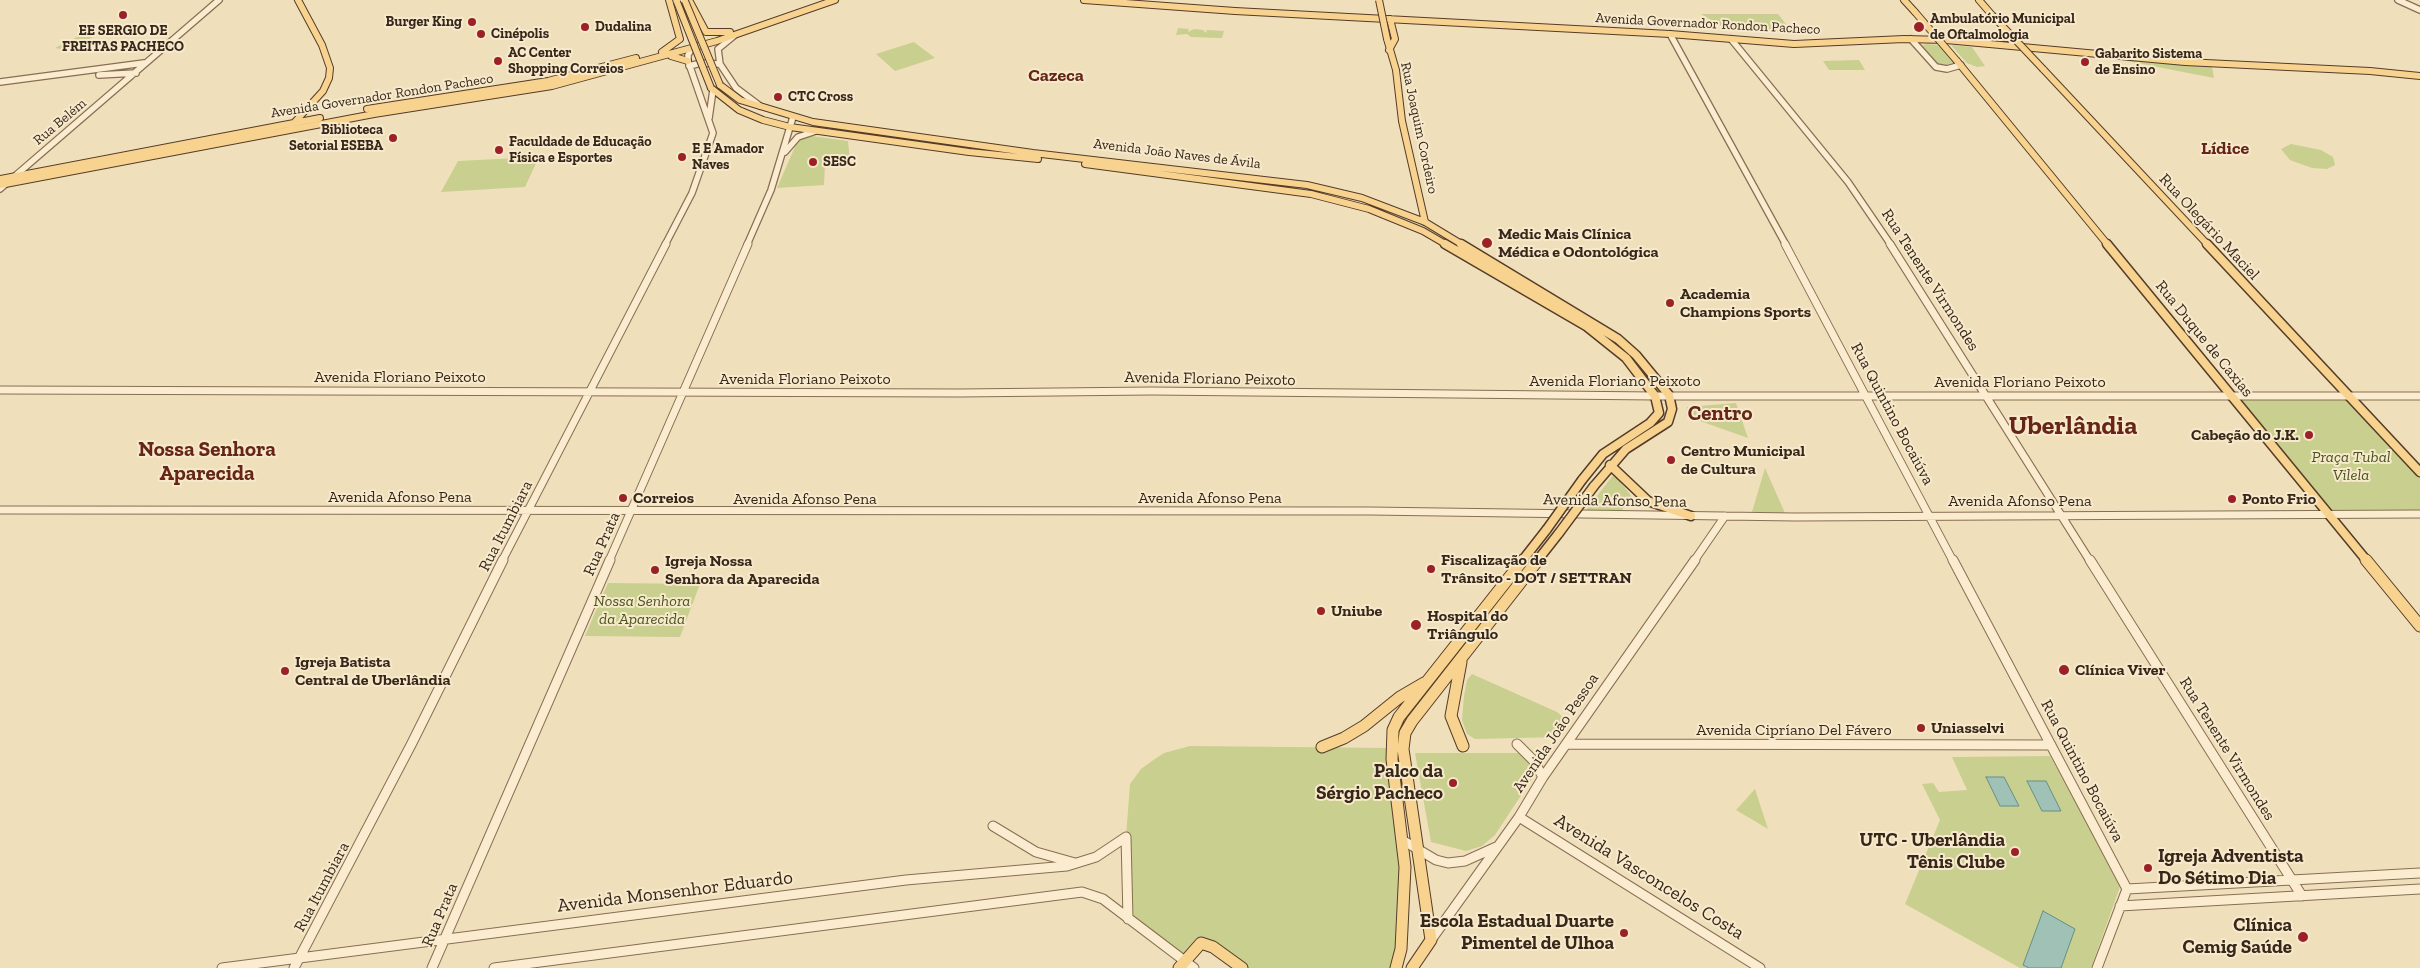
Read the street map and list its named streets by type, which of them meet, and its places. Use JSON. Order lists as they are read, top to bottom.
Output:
{
  "streets": {
    "main road": [
      "Avenida Governador Rondon Pacheco",
      "Rua Joaquim Cordeiro",
      "Avenida João Naves de Ávila",
      "Rua Olegário Maciel",
      "Rua Duque de Caxias",
      "Avenida João Pessoa"
    ],
    "street": [
      "Rua Belém",
      "Rua Tenente Virmondes",
      "Avenida Floriano Peixoto",
      "Rua Quintino Bocaiúva",
      "Avenida Afonso Pena",
      "Rua Itumbiara",
      "Rua Prata",
      "Avenida Cipríano Del Fávero",
      "Avenida Vasconcelos Costa",
      "Avenida Monsenhor Eduardo"
    ]
  },
  "crossings": [
    ["Avenida Governador Rondon Pacheco", "Rua Belém"],
    ["Avenida Governador Rondon Pacheco", "Rua Tenente Virmondes"],
    ["Avenida Governador Rondon Pacheco", "Rua Quintino Bocaiúva"],
    ["Rua Joaquim Cordeiro", "Avenida João Naves de Ávila"],
    ["Avenida João Naves de Ávila", "Avenida Floriano Peixoto"],
    ["Avenida João Naves de Ávila", "Rua Itumbiara"],
    ["Avenida João Naves de Ávila", "Rua Prata"],
    ["Rua Olegário Maciel", "Avenida Floriano Peixoto"],
    ["Rua Tenente Virmondes", "Avenida Floriano Peixoto"],
    ["Rua Tenente Virmondes", "Avenida Afonso Pena"],
    ["Rua Duque de Caxias", "Avenida Floriano Peixoto"],
    ["Rua Duque de Caxias", "Avenida Afonso Pena"],
    ["Avenida Floriano Peixoto", "Rua Quintino Bocaiúva"],
    ["Avenida Floriano Peixoto", "Rua Itumbiara"],
    ["Avenida Floriano Peixoto", "Rua Prata"],
    ["Rua Quintino Bocaiúva", "Avenida Afonso Pena"],
    ["Rua Quintino Bocaiúva", "Avenida Cipríano Del Fávero"],
    ["Avenida Afonso Pena", "Rua Itumbiara"],
    ["Avenida Afonso Pena", "Rua Prata"],
    ["Avenida Afonso Pena", "Avenida João Pessoa"],
    ["Rua Itumbiara", "Avenida Monsenhor Eduardo"],
    ["Rua Prata", "Avenida Monsenhor Eduardo"],
    ["Avenida Cipríano Del Fávero", "Avenida João Pessoa"],
    ["Avenida João Pessoa", "Avenida Vasconcelos Costa"]
  ],
  "districts": [
    "Cazeca",
    "Lídice",
    "Centro",
    "Uberlândia",
    "Nossa Senhora Aparecida"
  ],
  "parks": ["Praça Tubal Vilela", "Nossa Senhora da Aparecida"],
  "places": [
    "EE SERGIO DE FREITAS PACHECO",
    "Burger King",
    "Dudalina",
    "Ambulatório Municipal de Oftalmologia",
    "Cinépolis",
    "AC Center Shopping Correios",
    "Gabarito Sistema de Ensino",
    "CTC Cross",
    "Biblioteca Setorial ESEBA",
    "Faculdade de Educação Física e Esportes",
    "E E Amador Naves",
    "SESC",
    "Medic Mais Clínica Médica e Odontológica",
    "Academia Champions Sports",
    "Cabeção do J.K.",
    "Centro Municipal de Cultura",
    "Correios",
    "Ponto Frio",
    "Fiscalização de Trânsito - DOT / SETTRAN",
    "Igreja Nossa Senhora da Aparecida",
    "Uniube",
    "Hospital do Triângulo",
    "Clínica Viver",
    "Igreja Batista Central de Uberlândia",
    "Uniasselvi",
    "Palco da Sérgio Pacheco",
    "UTC - Uberlândia Tênis Clube",
    "Igreja Adventista Do Sétimo Dia",
    "Escola Estadual Duarte Pimentel de Ulhoa",
    "Clínica Cemig Saúde"
  ]
}
